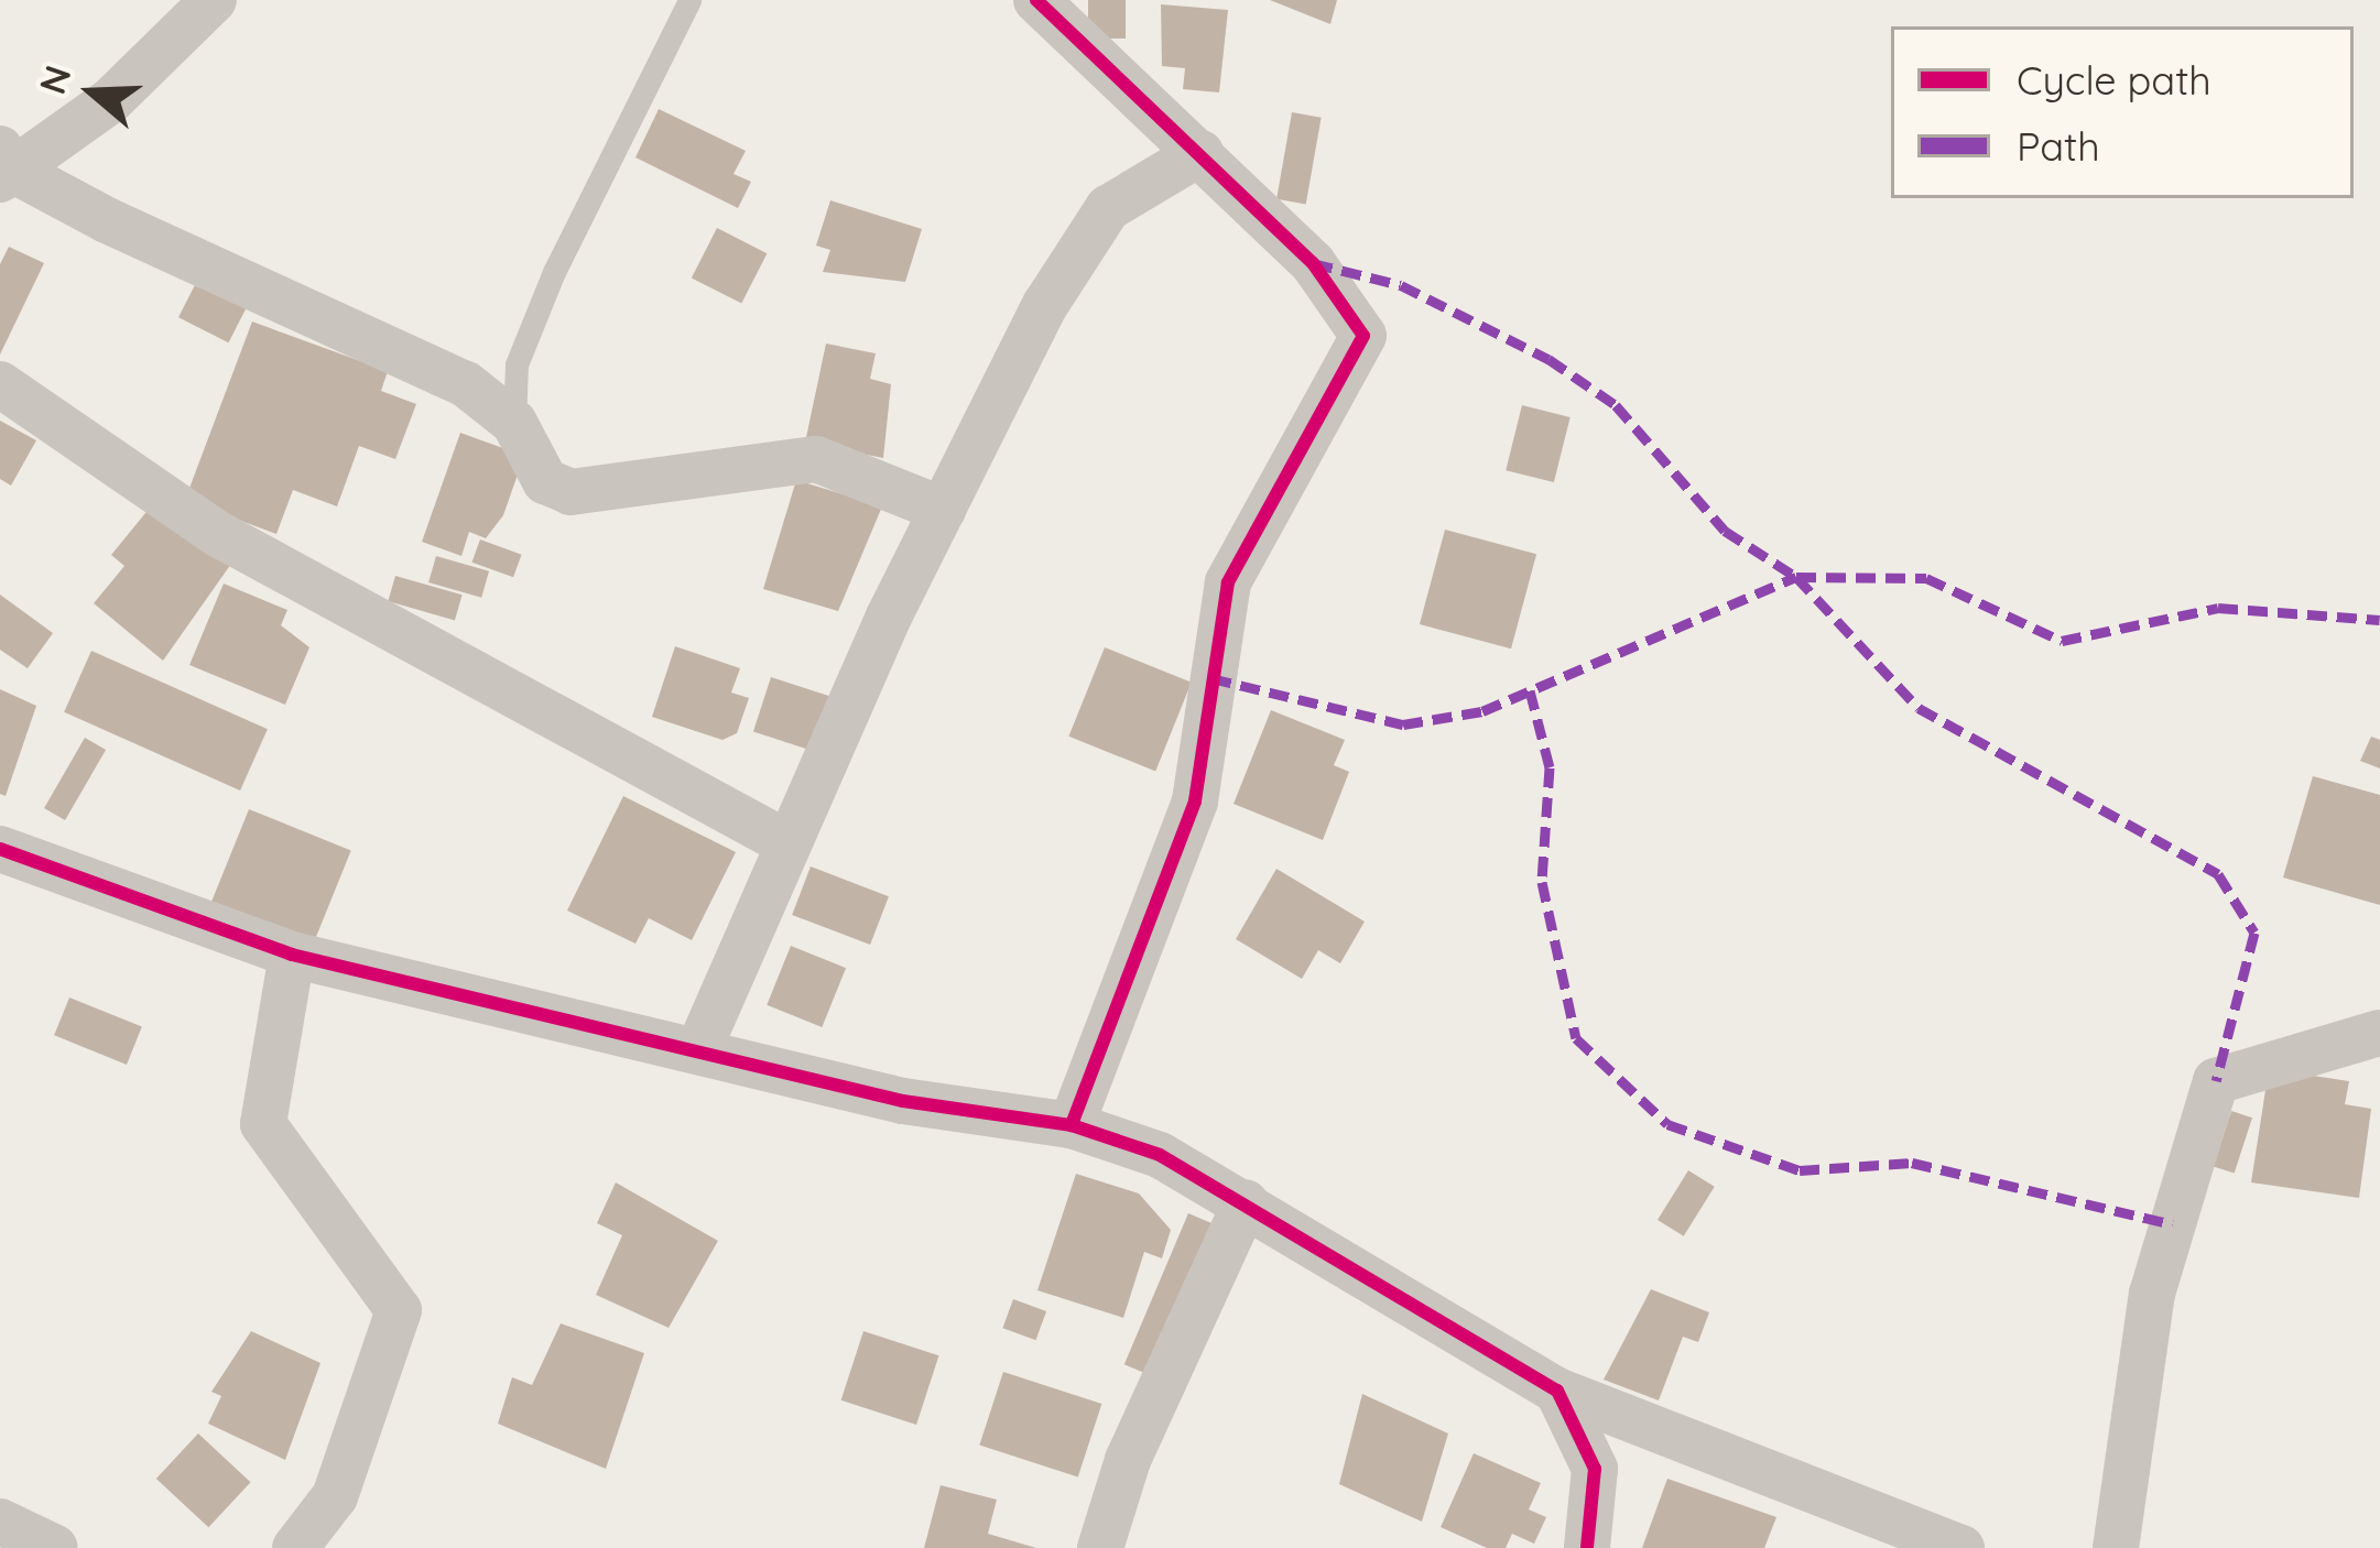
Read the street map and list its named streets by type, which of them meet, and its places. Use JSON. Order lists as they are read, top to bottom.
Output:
{
  "legend": ["Cycle path", "Path"],
  "north": "left"
}
